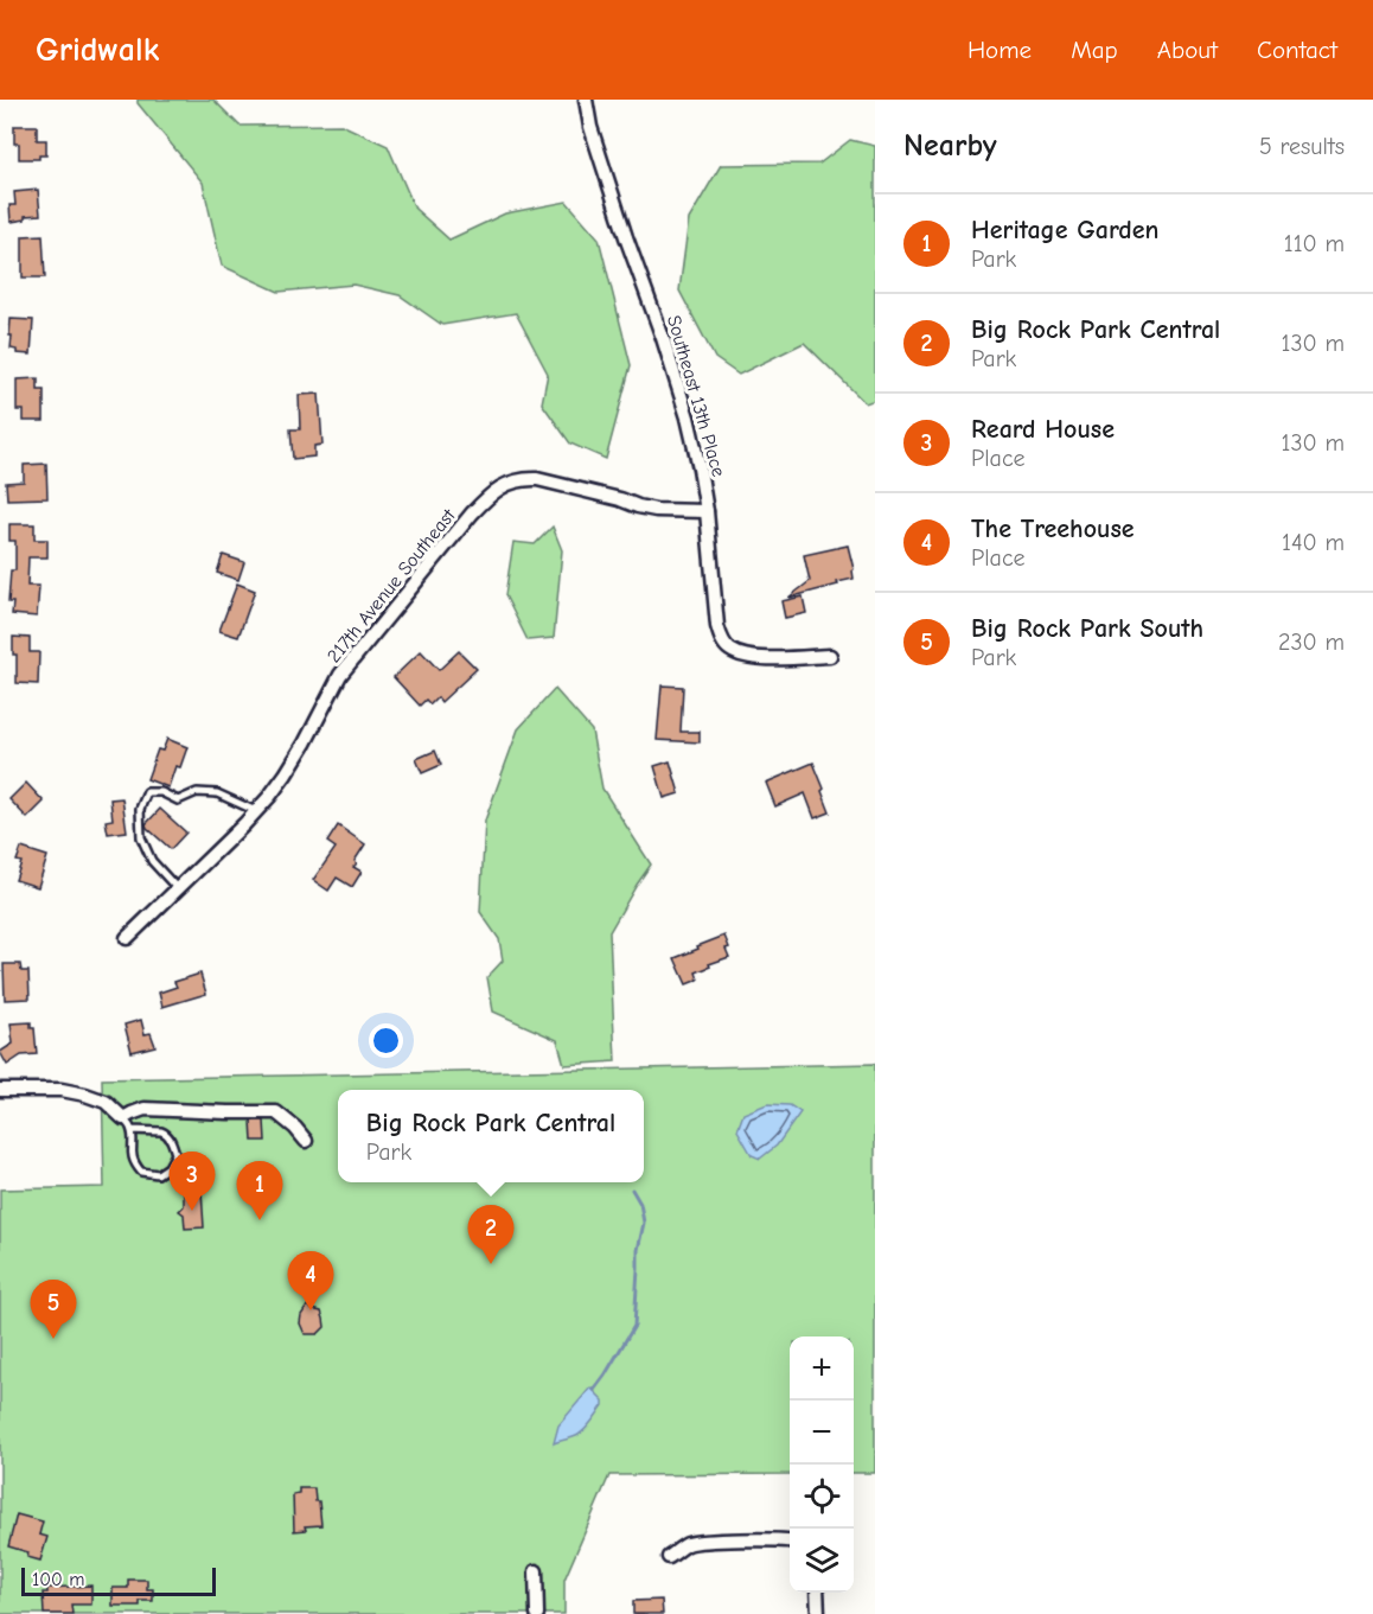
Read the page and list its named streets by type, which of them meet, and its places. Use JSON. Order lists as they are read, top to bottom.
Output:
{
  "streets": {
    "street": ["Southeast 13th Place", "217th Avenue Southeast"]
  },
  "crossings": [
    ["Southeast 13th Place", "217th Avenue Southeast"]
  ],
  "scale_bar": "100 m",
  "page": {
    "header": "Gridwalk",
    "nav": [
      "Home",
      "Map",
      "About",
      "Contact"
    ],
    "heading": ["Nearby", "5 results"],
    "list": [
      {
        "mark": "1",
        "name": "Heritage Garden",
        "note": "Park",
        "value": "110 m"
      },
      {
        "mark": "2",
        "name": "Big Rock Park Central",
        "note": "Park",
        "value": "130 m"
      },
      {
        "mark": "3",
        "name": "Reard House",
        "note": "Place",
        "value": "130 m"
      },
      {
        "mark": "4",
        "name": "The Treehouse",
        "note": "Place",
        "value": "140 m"
      },
      {
        "mark": "5",
        "name": "Big Rock Park South",
        "note": "Park",
        "value": "230 m"
      }
    ],
    "popup": ["Big Rock Park Central", "Park"],
    "pins": [
      "3",
      "1",
      "2",
      "4",
      "5"
    ],
    "map_buttons": ["+", "−"],
    "scale": "100 m"
  }
}
